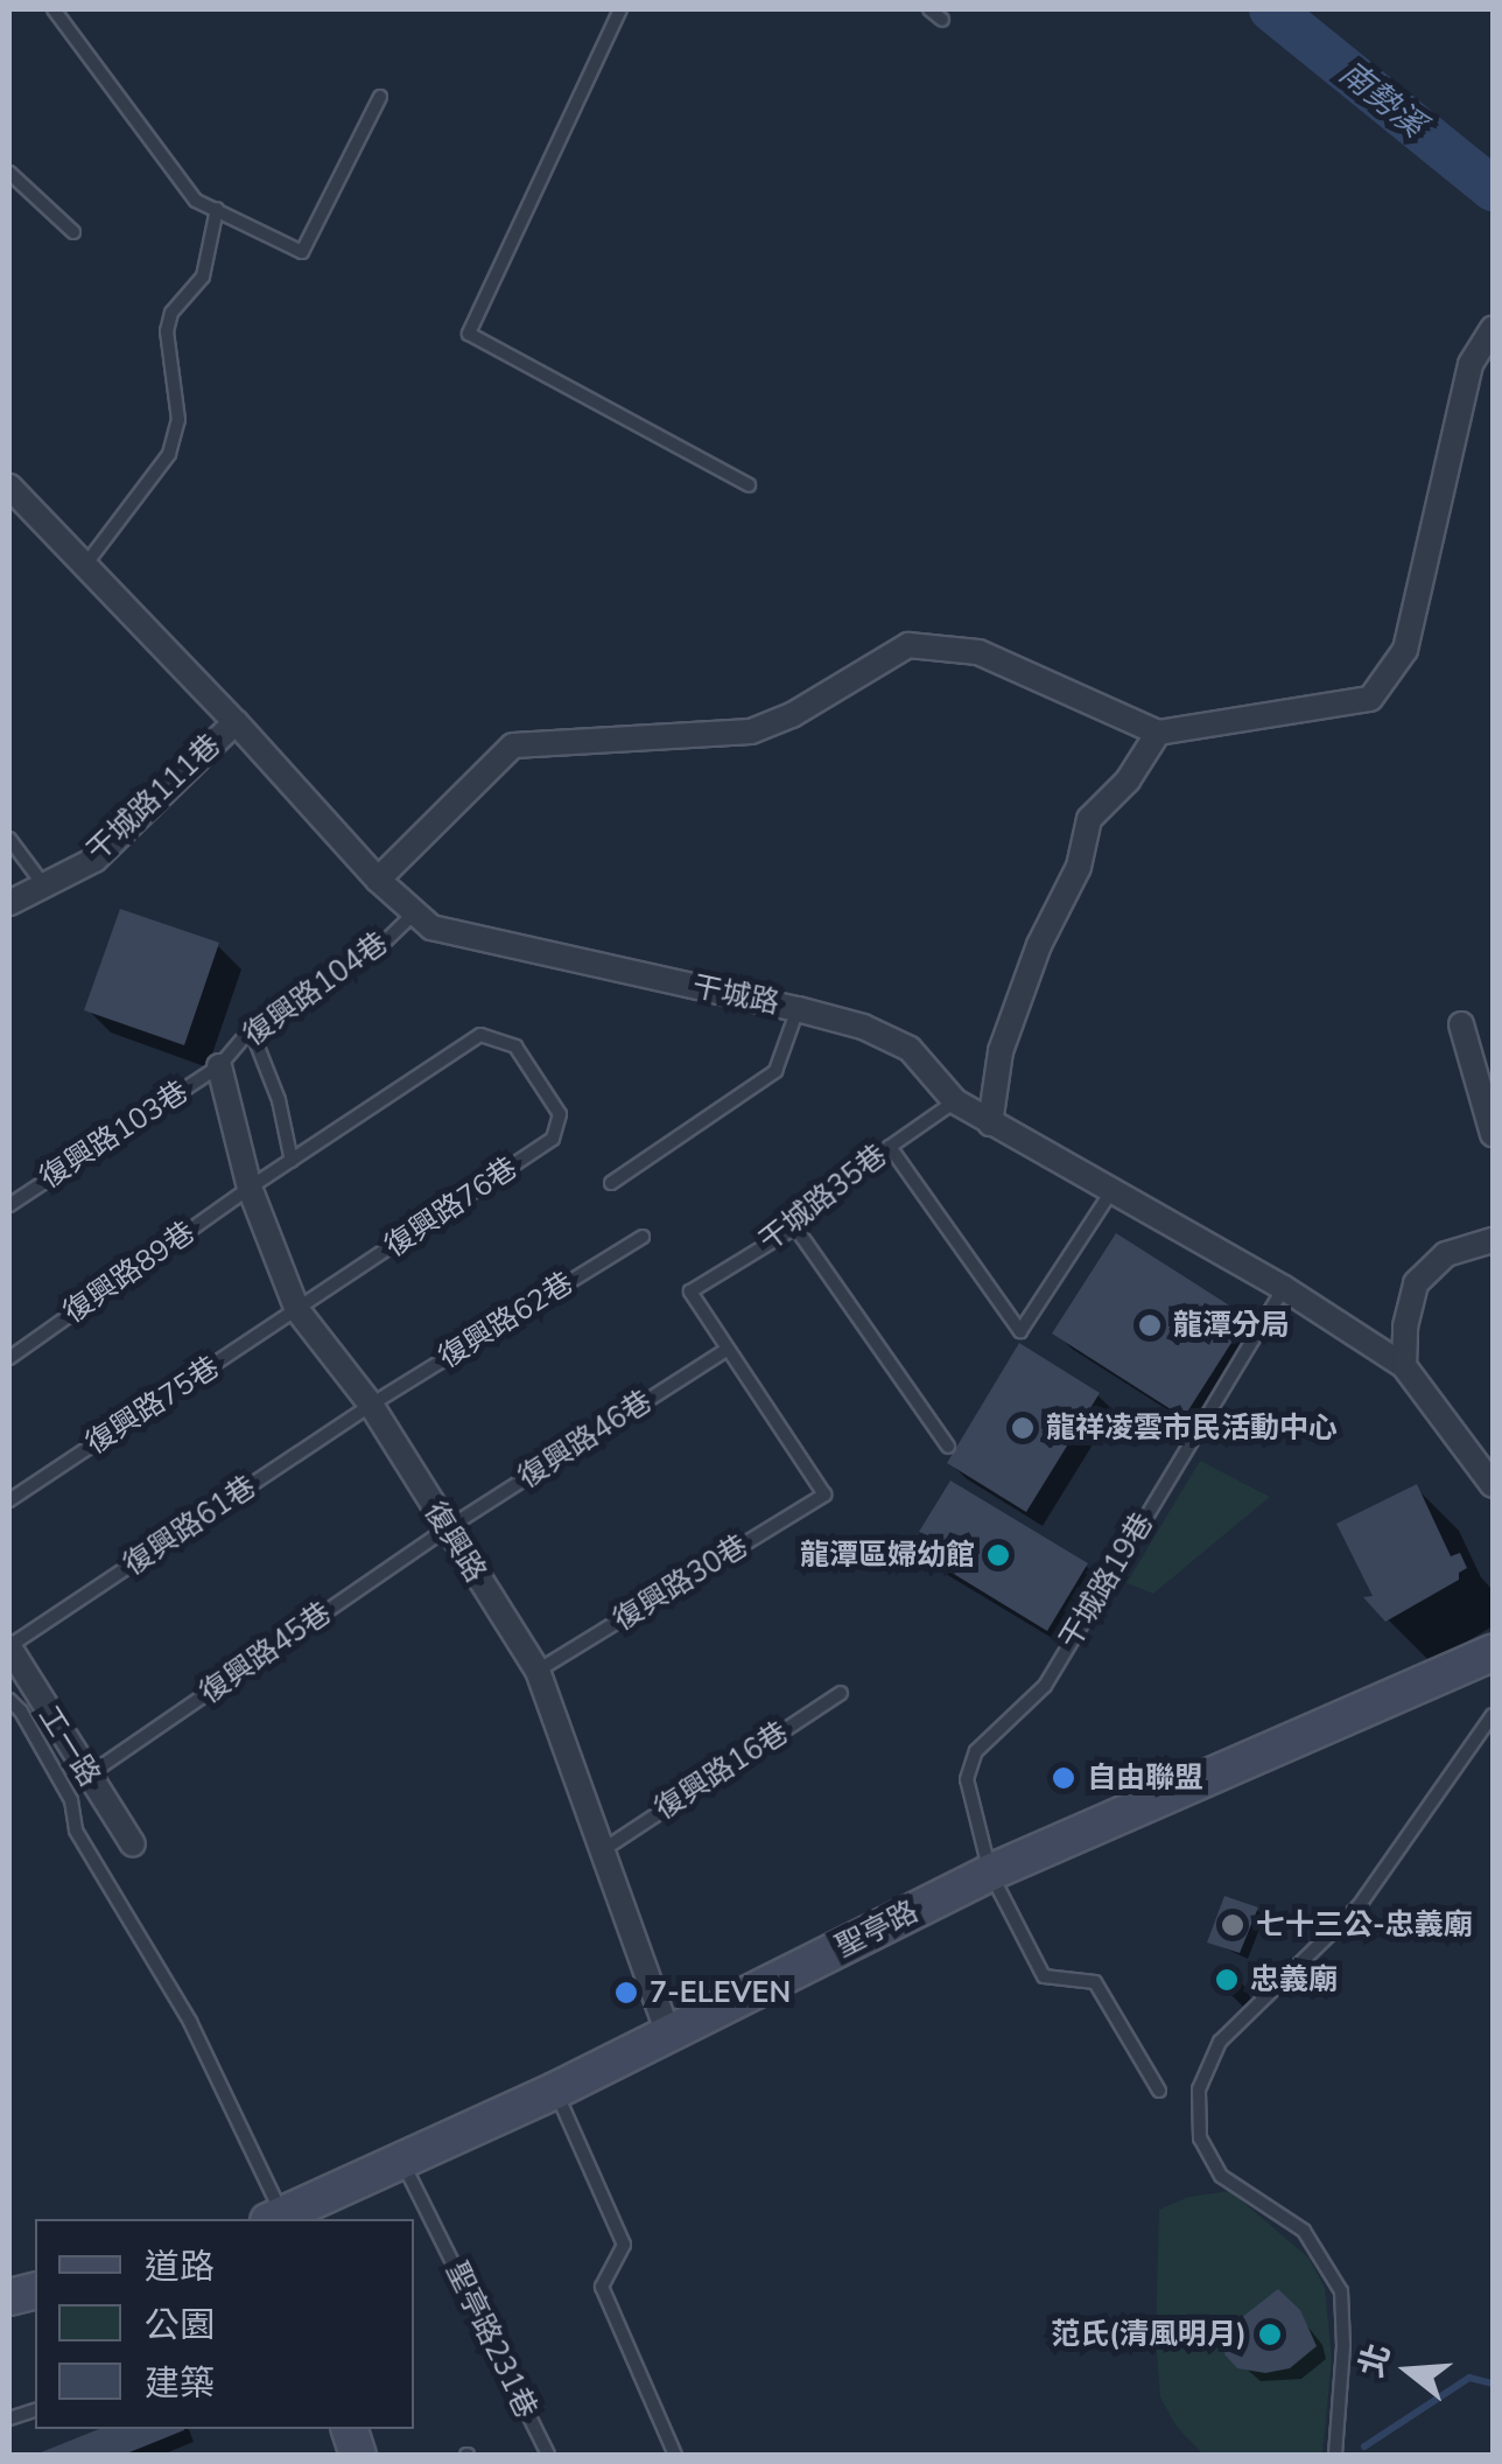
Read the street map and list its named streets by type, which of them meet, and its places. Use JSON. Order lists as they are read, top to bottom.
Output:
{
  "streets": {
    "street": [
      "干城路111巷",
      "干城路",
      "復興路",
      "工一路",
      "聖亭路"
    ],
    "lane": [
      "復興路104巷",
      "復興路103巷",
      "干城路35巷",
      "復興路76巷",
      "復興路89巷",
      "復興路62巷",
      "復興路75巷",
      "復興路46巷",
      "復興路61巷",
      "干城路19巷",
      "復興路30巷",
      "復興路45巷",
      "復興路16巷",
      "聖亭路231巷"
    ]
  },
  "crossings": [
    ["干城路111巷", "干城路"],
    ["復興路104巷", "干城路"],
    ["復興路104巷", "復興路103巷"],
    ["復興路104巷", "復興路"],
    ["干城路", "干城路35巷"],
    ["干城路", "干城路19巷"],
    ["復興路103巷", "復興路"],
    ["干城路35巷", "復興路46巷"],
    ["干城路35巷", "復興路30巷"],
    ["復興路76巷", "復興路89巷"],
    ["復興路76巷", "復興路75巷"],
    ["復興路76巷", "復興路"],
    ["復興路89巷", "復興路"],
    ["復興路62巷", "復興路61巷"],
    ["復興路62巷", "復興路"],
    ["復興路75巷", "復興路"],
    ["復興路46巷", "復興路"],
    ["復興路46巷", "復興路30巷"],
    ["復興路46巷", "復興路45巷"],
    ["復興路61巷", "復興路"],
    ["復興路61巷", "工一路"],
    ["復興路", "復興路30巷"],
    ["復興路", "復興路45巷"],
    ["復興路", "復興路16巷"],
    ["復興路", "聖亭路"],
    ["干城路19巷", "聖亭路"],
    ["復興路45巷", "工一路"],
    ["聖亭路", "聖亭路231巷"]
  ],
  "water": ["南勢溪"],
  "places": [
    "龍潭分局",
    "龍祥凌雲市民活動中心",
    "龍潭區婦幼館",
    "自由聯盟",
    "七十三公-忠義廟",
    "忠義廟",
    "7-ELEVEN",
    "范氏(清風明月)"
  ],
  "legend": ["道路", "公園", "建築"],
  "north": "left"
}
